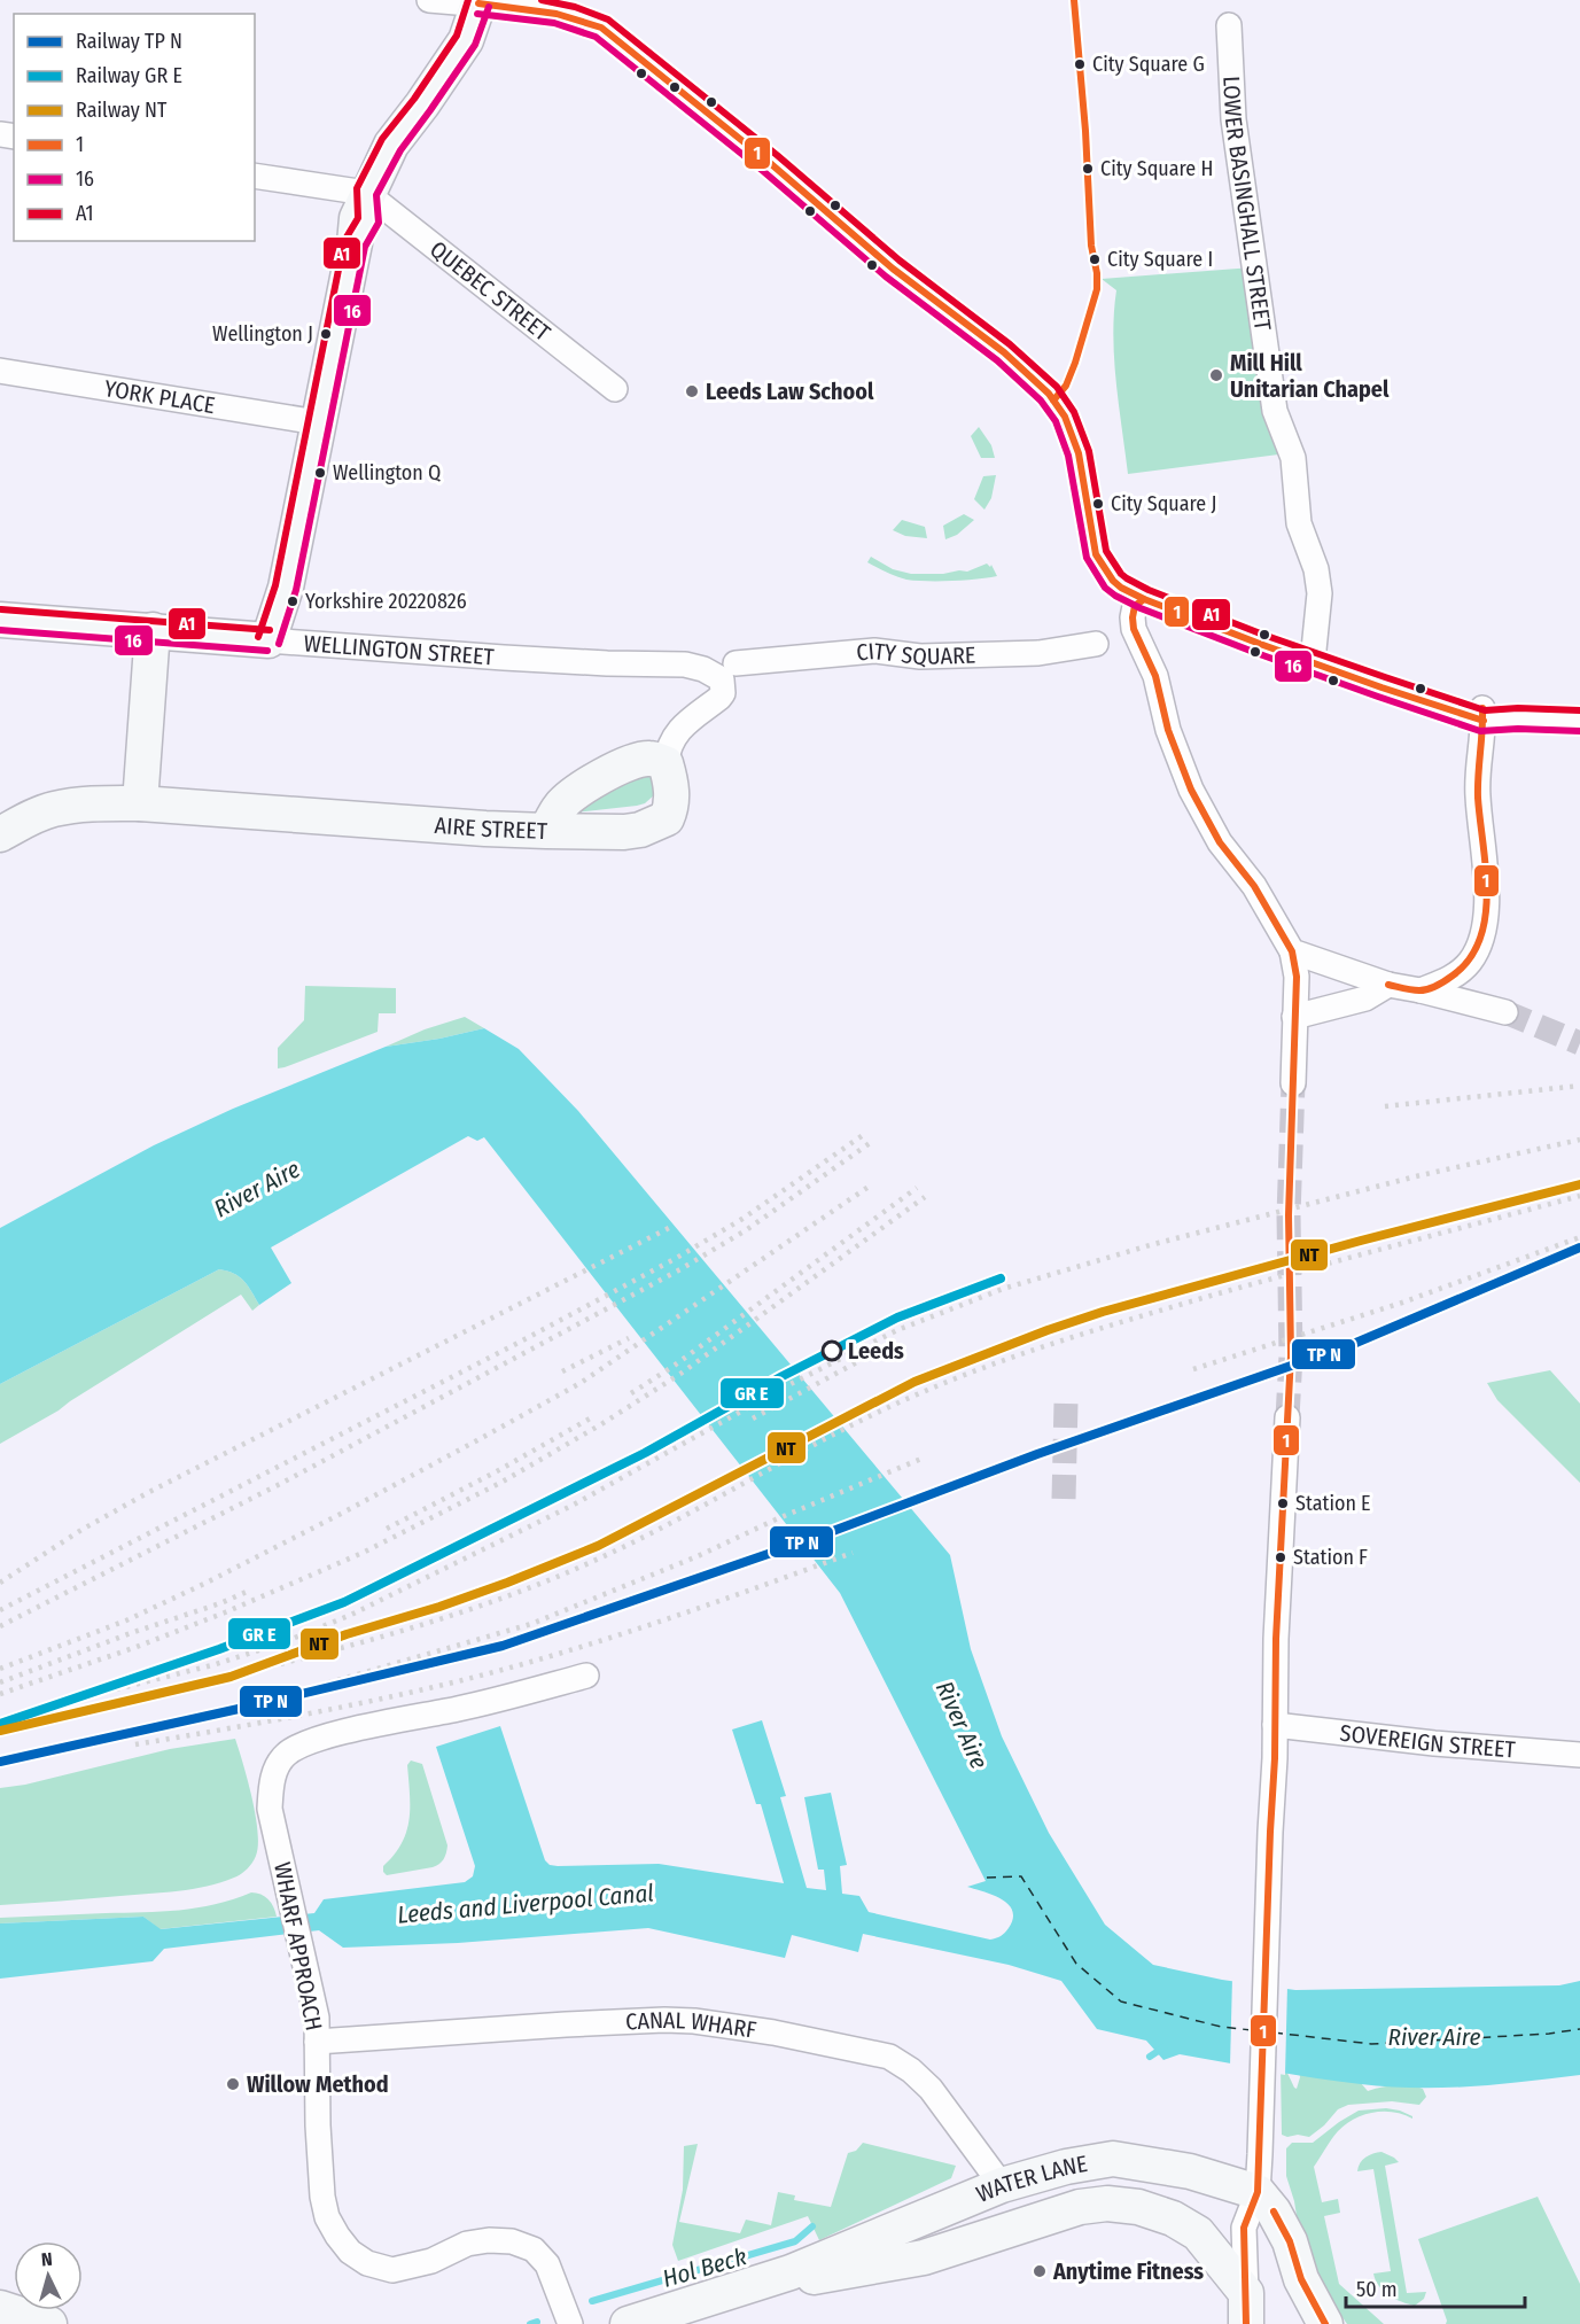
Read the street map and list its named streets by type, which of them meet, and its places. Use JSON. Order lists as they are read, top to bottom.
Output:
{
  "streets": {
    "street": [
      "LOWER BASINGHALL STREET",
      "QUEBEC STREET",
      "YORK PLACE",
      "WELLINGTON STREET",
      "CITY SQUARE",
      "AIRE STREET",
      "SOVEREIGN STREET",
      "WHARF APPROACH",
      "CANAL WHARF",
      "WATER LANE"
    ]
  },
  "crossings": [
    ["WELLINGTON STREET", "CITY SQUARE"],
    ["WHARF APPROACH", "CANAL WHARF"],
    ["CANAL WHARF", "WATER LANE"]
  ],
  "water": ["River Aire", "Leeds and Liverpool Canal", "Hol Beck"],
  "places": [
    "City Square G",
    "City Square H",
    "City Square I",
    "Wellington J",
    "Mill Hill Unitarian Chapel",
    "Leeds Law School",
    "Wellington Q",
    "City Square J",
    "Yorkshire 20220826",
    "Leeds",
    "Station E",
    "Station F",
    "Willow Method",
    "Anytime Fitness"
  ],
  "lines": [
    "transit line 1",
    "transit line A1",
    "transit line 16",
    "rail line NT"
  ],
  "legend": [
    "Railway TP N",
    "Railway GR E",
    "Railway NT",
    "1",
    "16",
    "A1"
  ],
  "scale_bar": "50 m",
  "north": "top"
}
